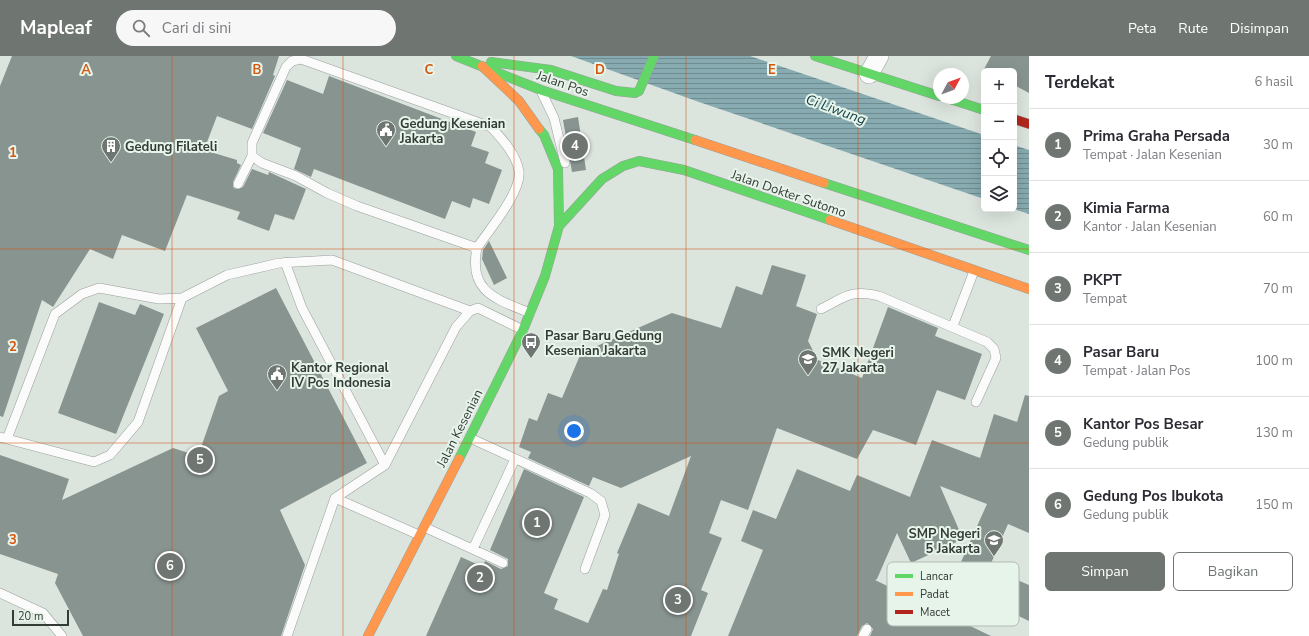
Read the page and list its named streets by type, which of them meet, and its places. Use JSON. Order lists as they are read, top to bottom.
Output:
{
  "streets": {
    "main road": ["Jalan Pos", "Jalan Dokter Sutomo", "Jalan Kesenian"]
  },
  "crossings": [
    ["Jalan Pos", "Jalan Dokter Sutomo"],
    ["Jalan Dokter Sutomo", "Jalan Kesenian"]
  ],
  "water": ["Ci Liwung"],
  "places": {
    "public building": ["Gedung Kesenian Jakarta", "Kantor Regional IV Pos Indonesia"],
    "building": ["Gedung Filateli"],
    "bus stop": ["Pasar Baru Gedung Kesenian Jakarta"],
    "school or university": ["SMK Negeri 27 Jakarta", "SMP Negeri 5 Jakarta"]
  },
  "legend": ["Lancar", "Padat", "Macet"],
  "scale_bar": "20 m",
  "north": "top right",
  "page": {
    "header": "Mapleaf",
    "search": "Cari di sini",
    "nav": ["Peta", "Rute", "Disimpan"],
    "heading": ["Terdekat", "6 hasil"],
    "map_buttons": ["+", "−"],
    "list": [
      {
        "mark": "1",
        "name": "Prima Graha Persada",
        "note": "Tempat · Jalan Kesenian",
        "value": "30 m"
      },
      {
        "mark": "2",
        "name": "Kimia Farma",
        "note": "Kantor · Jalan Kesenian",
        "value": "60 m"
      },
      {
        "mark": "3",
        "name": "PKPT",
        "note": "Tempat",
        "value": "70 m"
      },
      {
        "mark": "4",
        "name": "Pasar Baru",
        "note": "Tempat · Jalan Pos",
        "value": "100 m"
      },
      {
        "mark": "5",
        "name": "Kantor Pos Besar",
        "note": "Gedung publik",
        "value": "130 m"
      },
      {
        "mark": "6",
        "name": "Gedung Pos Ibukota",
        "note": "Gedung publik",
        "value": "150 m"
      }
    ],
    "pins": [
      "4",
      "5",
      "1",
      "6",
      "2",
      "3"
    ],
    "buttons": ["Simpan", "Bagikan"],
    "scale": "20 m"
  },
  "grid": {
    "columns": [
      "A",
      "B",
      "C",
      "D",
      "E"
    ],
    "rows": ["1", "2", "3"]
  }
}
